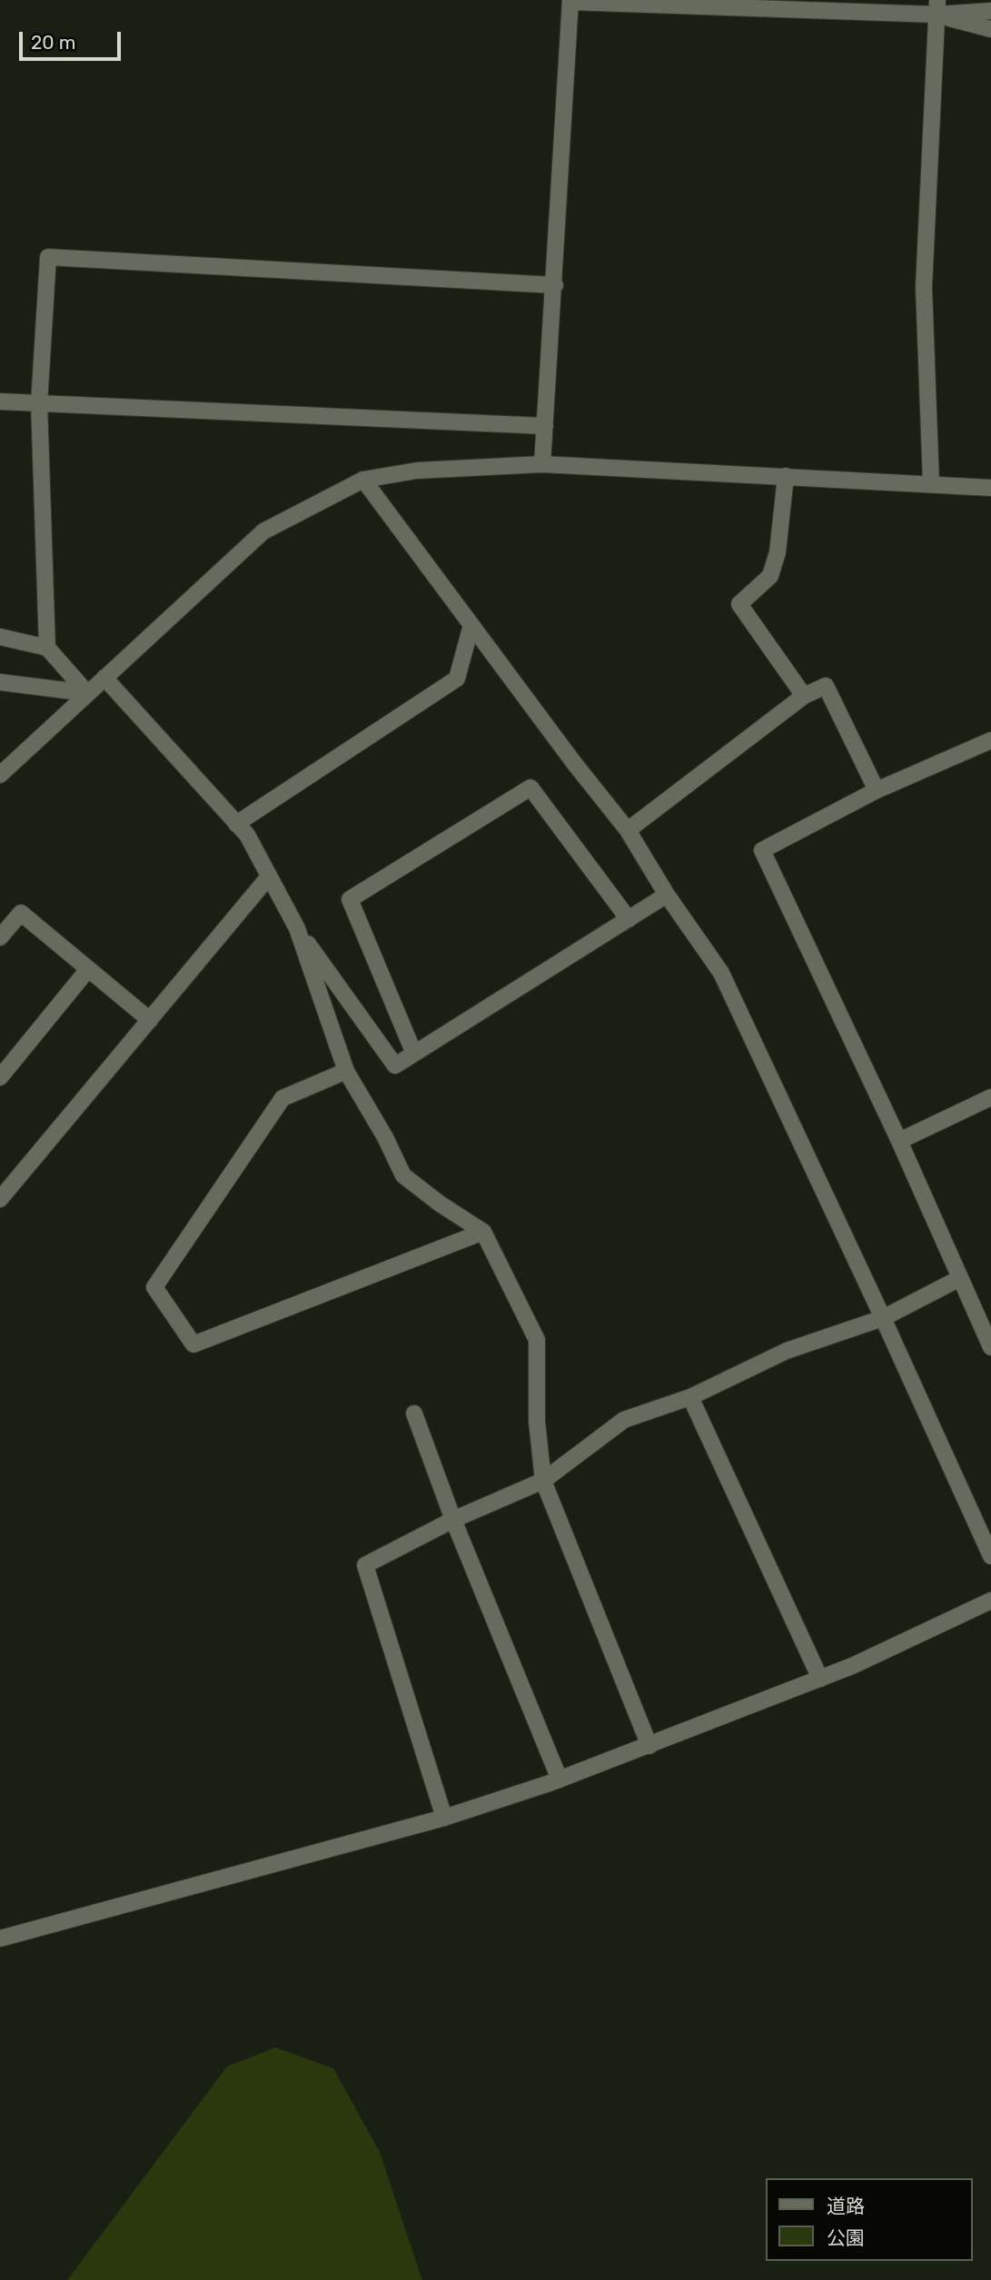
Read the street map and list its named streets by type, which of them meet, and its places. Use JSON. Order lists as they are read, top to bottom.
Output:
{
  "legend": ["道路", "公園"],
  "scale_bar": "20 m"
}
